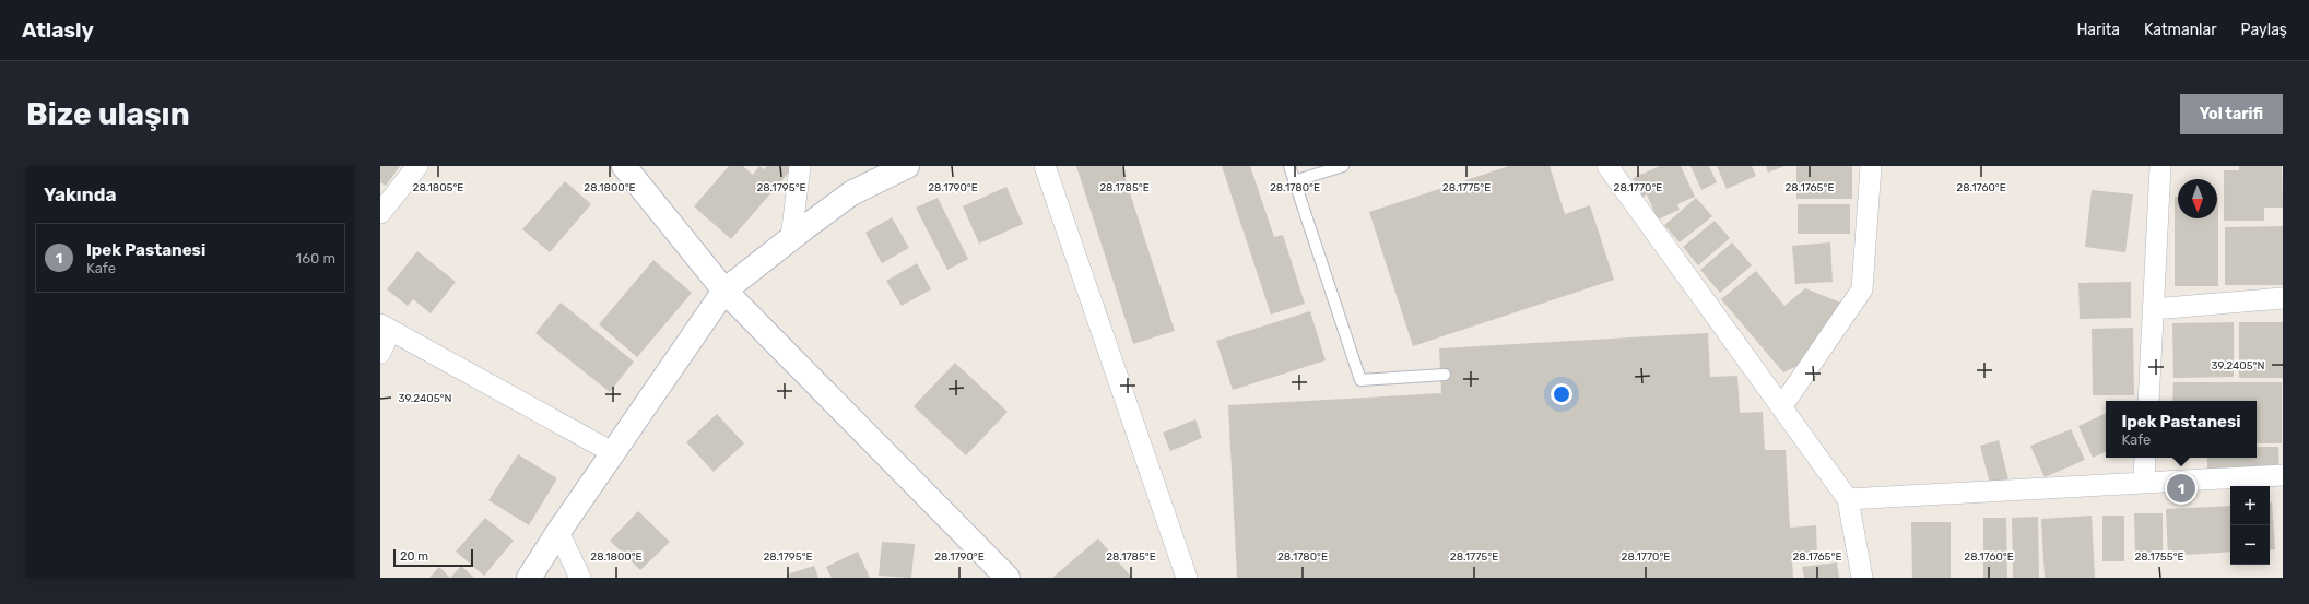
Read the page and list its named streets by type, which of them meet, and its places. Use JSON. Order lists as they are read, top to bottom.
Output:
{
  "scale_bar": "20 m",
  "north": "bottom",
  "page": {
    "header": "Atlasly",
    "nav": ["Harita", "Katmanlar", "Paylaş"],
    "buttons": "Yol tarifi",
    "title": "Bize ulaşın",
    "heading": "Yakında",
    "list": [
      {
        "mark": "1",
        "name": "Ipek Pastanesi",
        "note": "Kafe",
        "value": "160 m"
      }
    ],
    "popup": ["Ipek Pastanesi", "Kafe"],
    "pins": "1",
    "map_buttons": ["+", "−"],
    "scale": "20 m"
  },
  "coordinates": [
    "28.1805°E",
    "28.1800°E",
    "28.1795°E",
    "28.1790°E",
    "28.1785°E",
    "28.1780°E",
    "28.1775°E",
    "28.1770°E",
    "28.1765°E",
    "28.1760°E",
    "39.2405°N",
    "28.1755°E"
  ]
}
